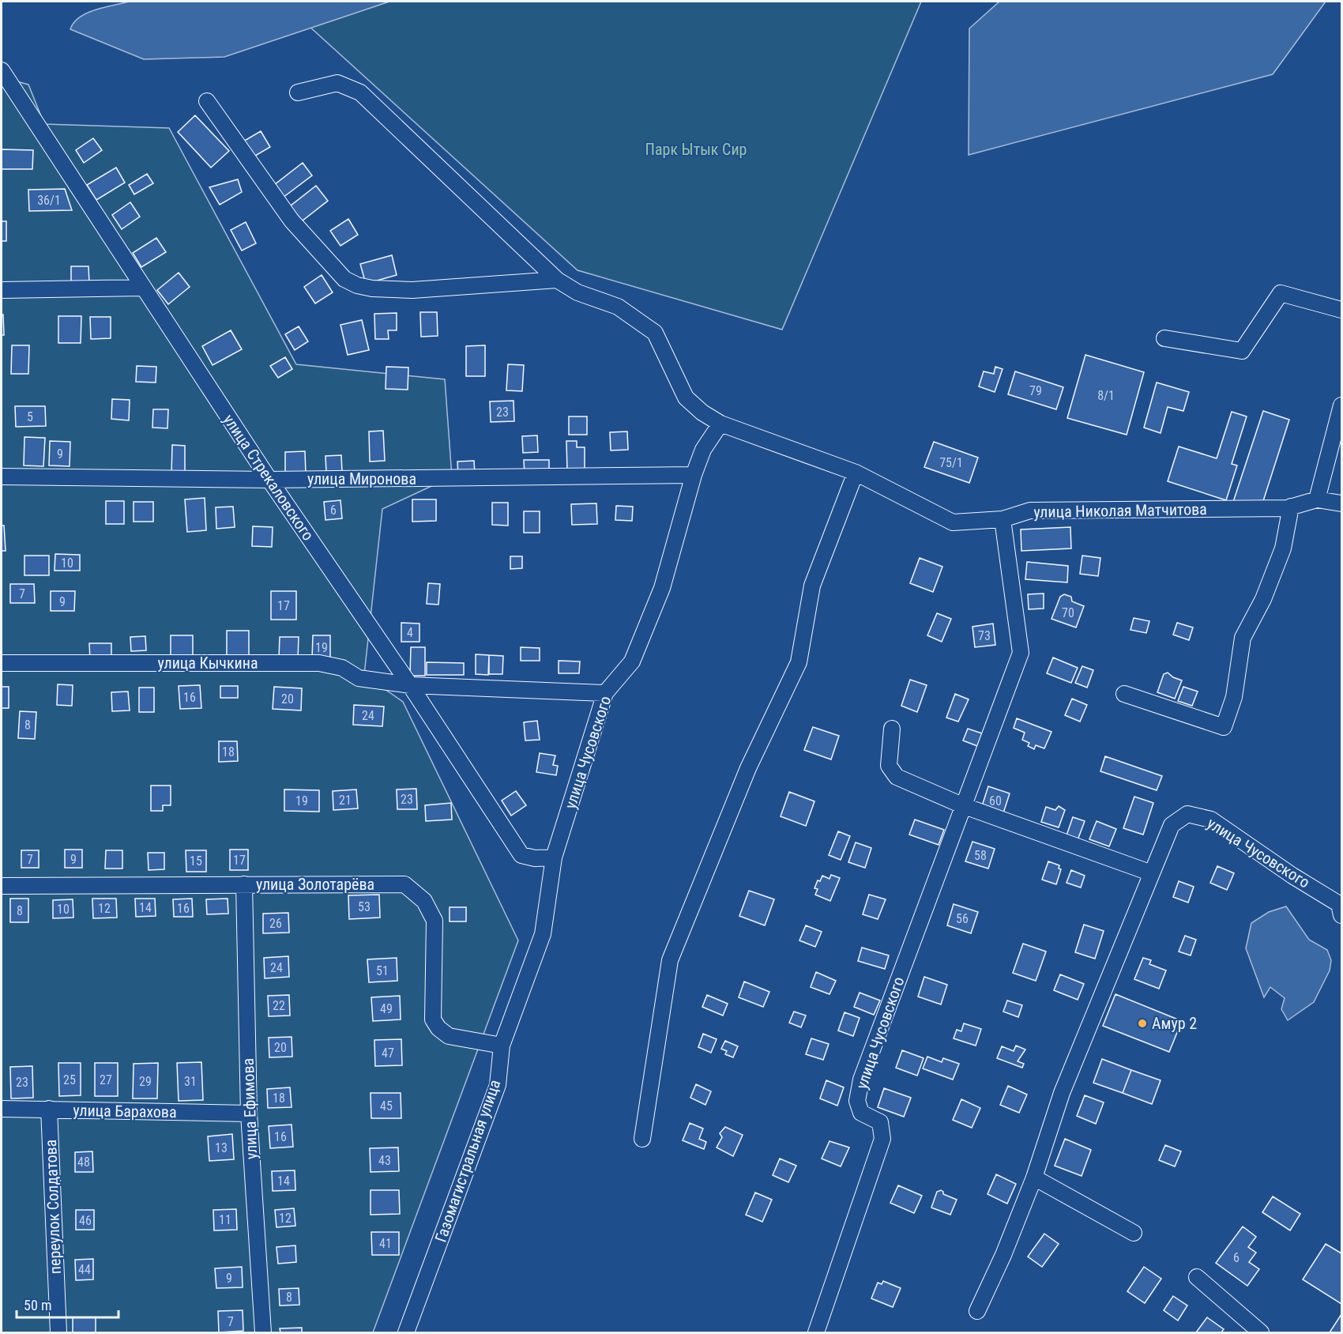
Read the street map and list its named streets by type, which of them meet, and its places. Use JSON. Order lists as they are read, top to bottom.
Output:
{
  "streets": {
    "street": [
      "улица Стрекаловского",
      "улица Миронова",
      "улица Николая Матчитова",
      "улица Кычкина",
      "улица Чусовского",
      "улица Золотарёва",
      "улица Ефимова",
      "улица Барахова",
      "Газомагистральная улица",
      "переулок Солдатова"
    ]
  },
  "crossings": [
    ["улица Стрекаловского", "улица Миронова"],
    ["улица Стрекаловского", "улица Кычкина"],
    ["улица Стрекаловского", "улица Чусовского"],
    ["улица Миронова", "улица Чусовского"],
    ["улица Николая Матчитова", "улица Чусовского"],
    ["улица Кычкина", "улица Чусовского"],
    ["улица Чусовского", "Газомагистральная улица"],
    ["улица Золотарёва", "улица Ефимова"],
    ["улица Золотарёва", "Газомагистральная улица"],
    ["улица Ефимова", "улица Барахова"],
    ["улица Барахова", "переулок Солдатова"]
  ],
  "parks": ["Парк Ытык Сир"],
  "places": ["Амур 2"],
  "house_numbers": [
    "36/1",
    "79",
    "8/1",
    "23",
    "5",
    "9",
    "75/1",
    "6",
    "10",
    "7",
    "9",
    "17",
    "70",
    "4",
    "73",
    "19",
    "16",
    "20",
    "24",
    "8",
    "18",
    "23",
    "21",
    "19",
    "60",
    "58",
    "7",
    "9",
    "17",
    "15",
    "53",
    "14",
    "12",
    "16",
    "10",
    "8",
    "56",
    "26",
    "24",
    "51",
    "22",
    "49",
    "20",
    "47",
    "25",
    "27",
    "29",
    "31",
    "23",
    "18",
    "45",
    "16",
    "13",
    "43",
    "48",
    "14",
    "12",
    "11",
    "46",
    "41",
    "6",
    "44",
    "9",
    "8",
    "7"
  ],
  "scale_bar": "50 m"
}
